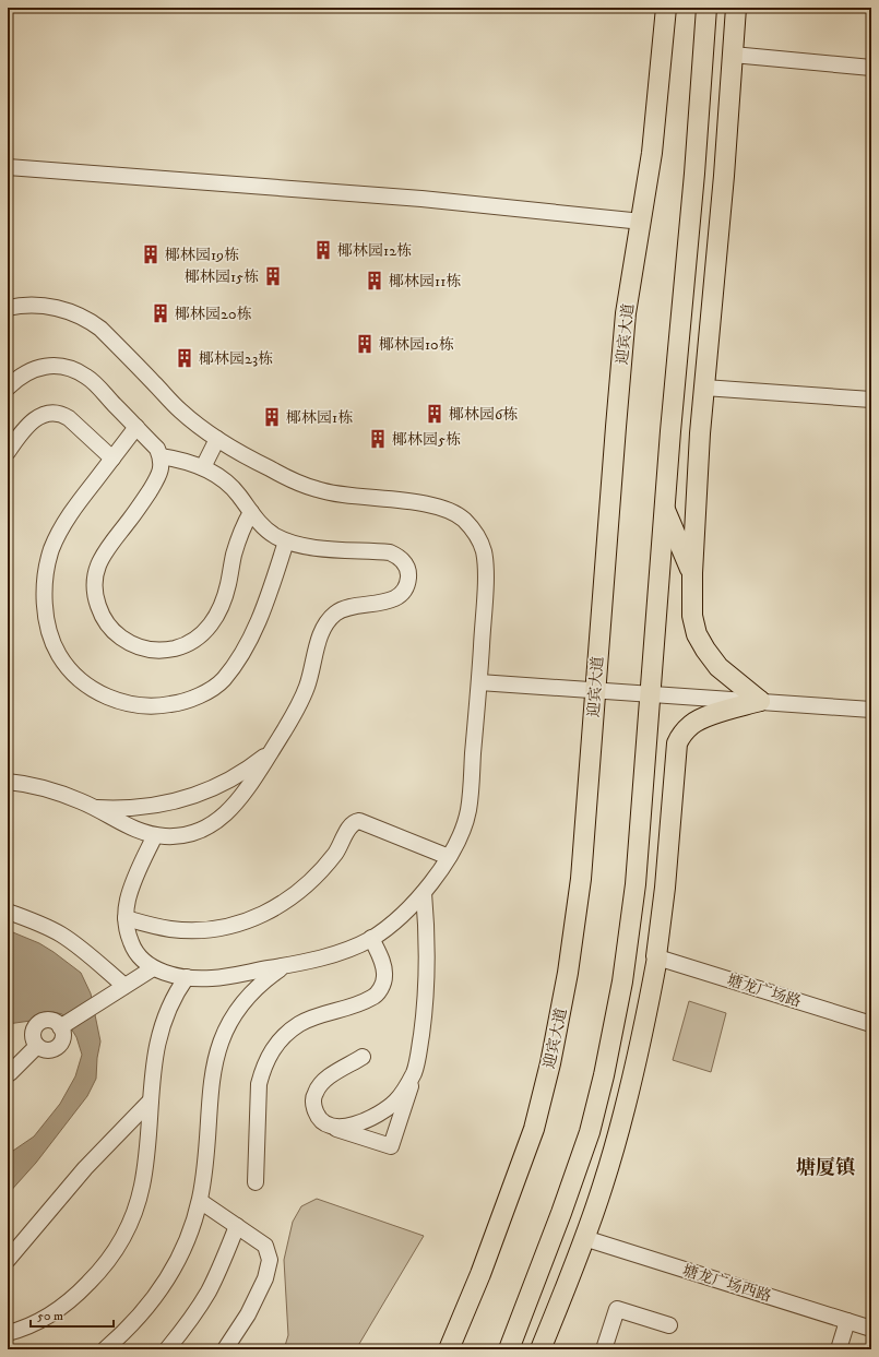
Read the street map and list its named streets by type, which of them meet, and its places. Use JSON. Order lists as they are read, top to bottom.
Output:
{
  "streets": {
    "main road": ["迎宾大道"],
    "street": ["塘龙广场路", "塘龙广场西路"]
  },
  "districts": ["塘厦镇"],
  "places": {
    "building": [
      "椰林园12栋",
      "椰林园19栋",
      "椰林园15栋",
      "椰林园11栋",
      "椰林园20栋",
      "椰林园10栋",
      "椰林园23栋",
      "椰林园6栋",
      "椰林园1栋",
      "椰林园5栋"
    ]
  },
  "scale_bar": "50 m"
}
